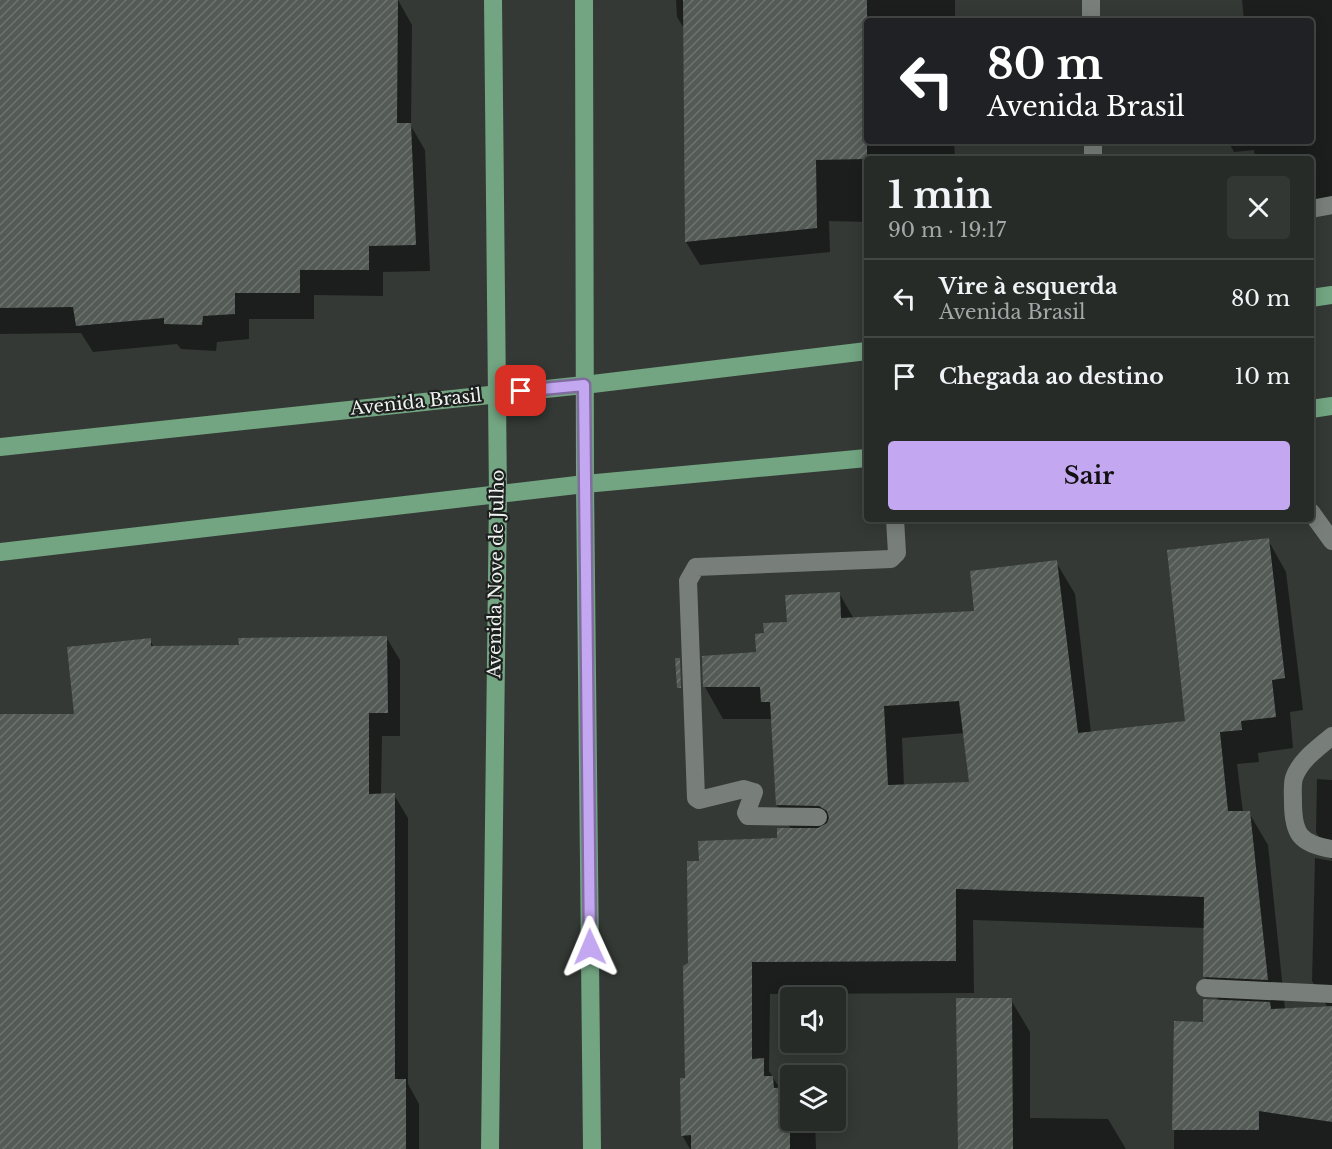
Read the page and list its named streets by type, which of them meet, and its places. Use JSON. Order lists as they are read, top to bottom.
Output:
{
  "streets": {
    "main road": ["Avenida Brasil", "Avenida Nove de Julho"]
  },
  "crossings": [
    ["Avenida Brasil", "Avenida Nove de Julho"]
  ],
  "page": {
    "turn": ["80 m", "Avenida Brasil"],
    "heading": ["1 min", "90 m · 19:17"],
    "list": [
      {
        "name": "Vire à esquerda",
        "note": "Avenida Brasil",
        "value": "80 m"
      },
      {
        "name": "Chegada ao destino",
        "value": "10 m"
      }
    ],
    "buttons": "Sair"
  }
}
